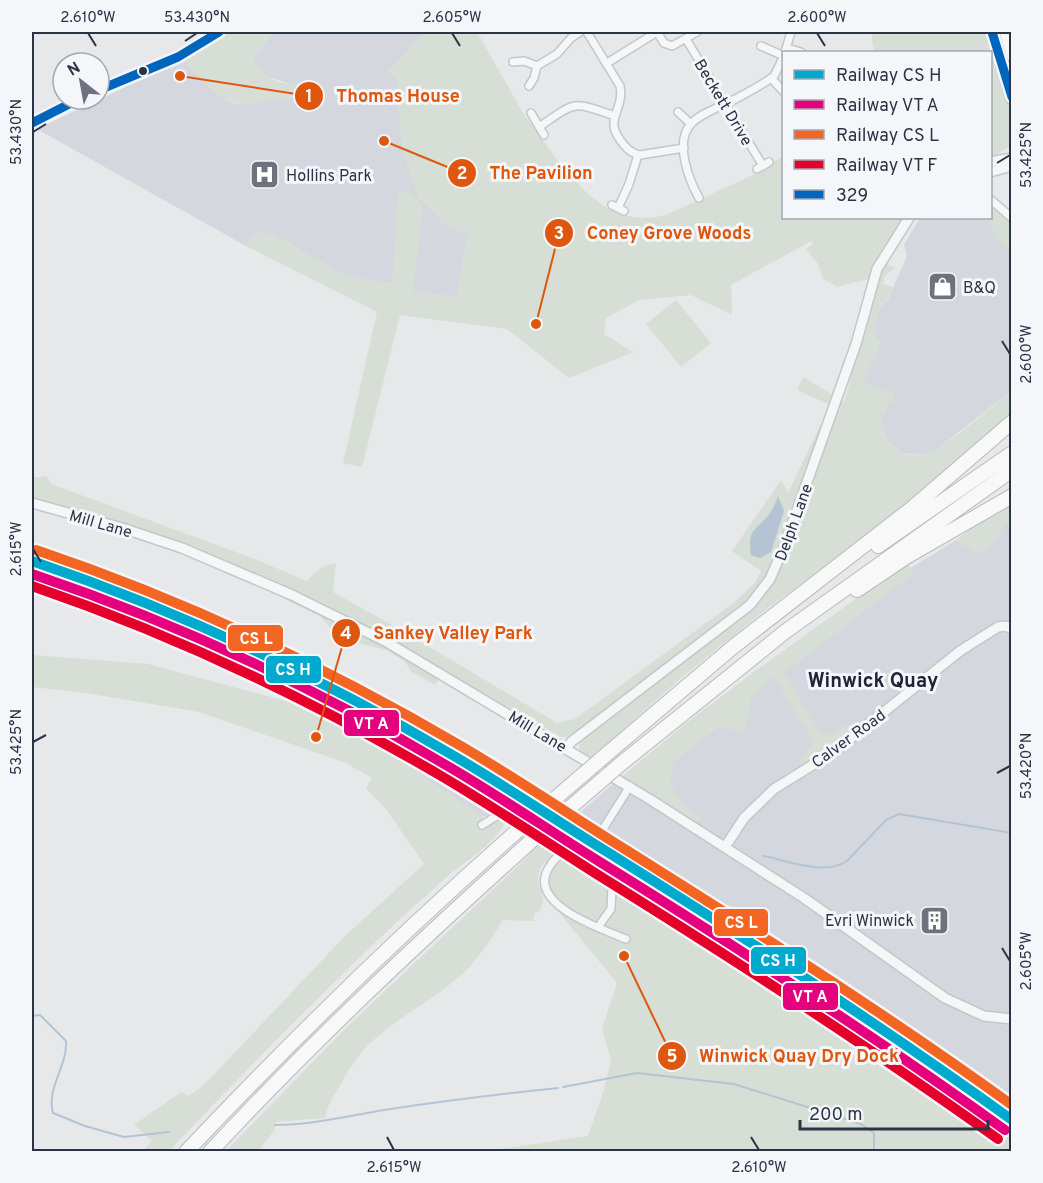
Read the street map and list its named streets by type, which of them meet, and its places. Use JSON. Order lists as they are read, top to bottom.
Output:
{
  "streets": {
    "street": [
      "Beckett Drive",
      "Delph Lane",
      "Mill Lane",
      "Calver Road"
    ]
  },
  "crossings": [
    ["Delph Lane", "Mill Lane"],
    ["Mill Lane", "Calver Road"]
  ],
  "districts": ["Winwick Quay"],
  "places": {
    "other": [
      "Thomas House",
      "The Pavilion",
      "Coney Grove Woods",
      "Sankey Valley Park",
      "Winwick Quay Dry Dock"
    ],
    "hospital": ["Hollins Park"],
    "shop": ["B&Q"],
    "building": ["Evri Winwick"]
  },
  "lines": ["transit line 329"],
  "legend": [
    "Railway CS H",
    "Railway VT A",
    "Railway CS L",
    "Railway VT F",
    "329"
  ],
  "scale_bar": "200 m",
  "north": "top left",
  "coordinates": [
    "2.610°W",
    "53.430°N",
    "2.605°W",
    "2.600°W",
    "53.425°N",
    "2.615°W",
    "53.420°N"
  ]
}
